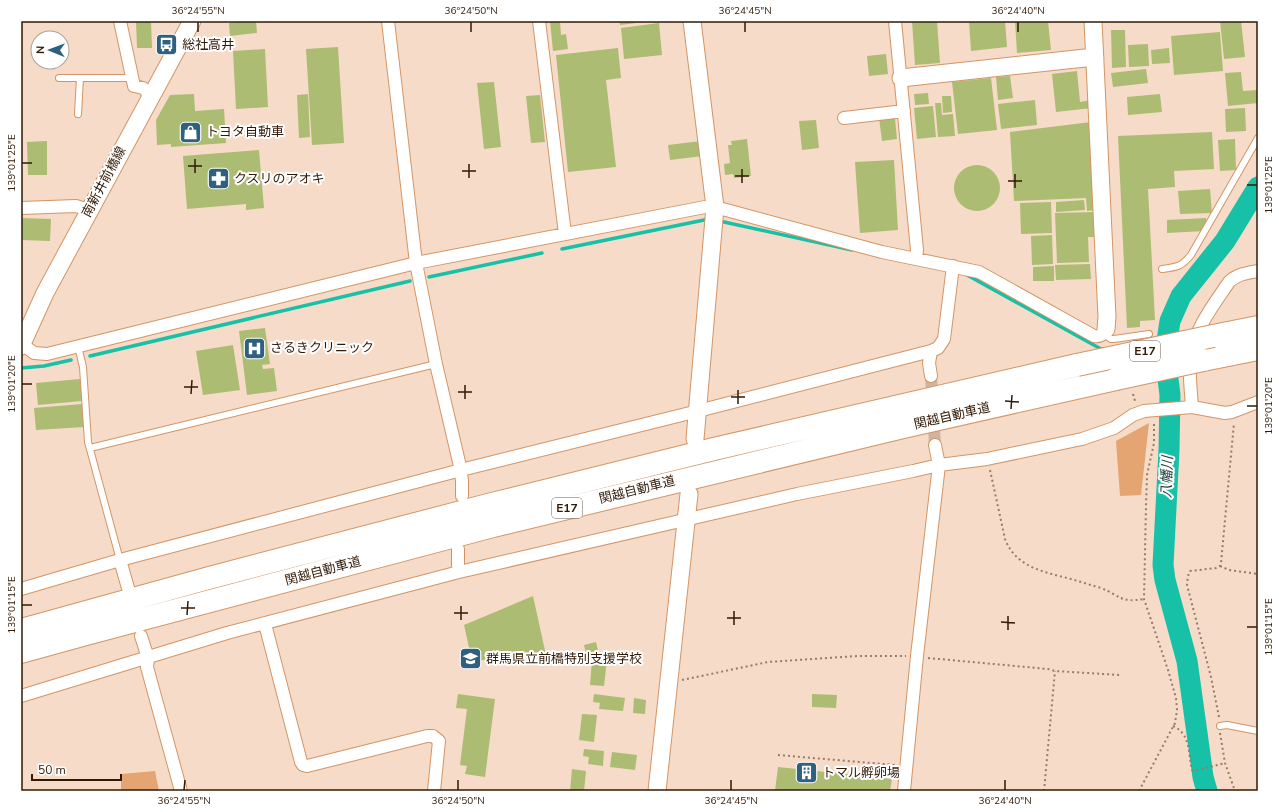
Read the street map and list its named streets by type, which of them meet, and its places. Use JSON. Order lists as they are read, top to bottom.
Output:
{
  "streets": {
    "highway": ["E17", "関越自動車道"],
    "street": ["南新井前橋線"]
  },
  "water": ["八幡川"],
  "places": {
    "bus stop": ["総社高井"],
    "shop": ["トヨタ自動車"],
    "pharmacy": ["クスリのアオキ"],
    "hospital": ["さるきクリニック"],
    "school or university": ["群馬県立前橋特別支援学校"],
    "building": ["トマル孵卵場"]
  },
  "scale_bar": "50 m",
  "north": "left",
  "coordinates": [
    "36°24'55\"N",
    "36°24'50\"N",
    "36°24'45\"N",
    "36°24'40\"N",
    "139°01'25\"E",
    "139°01'20\"E",
    "139°01'15\"E"
  ]
}
